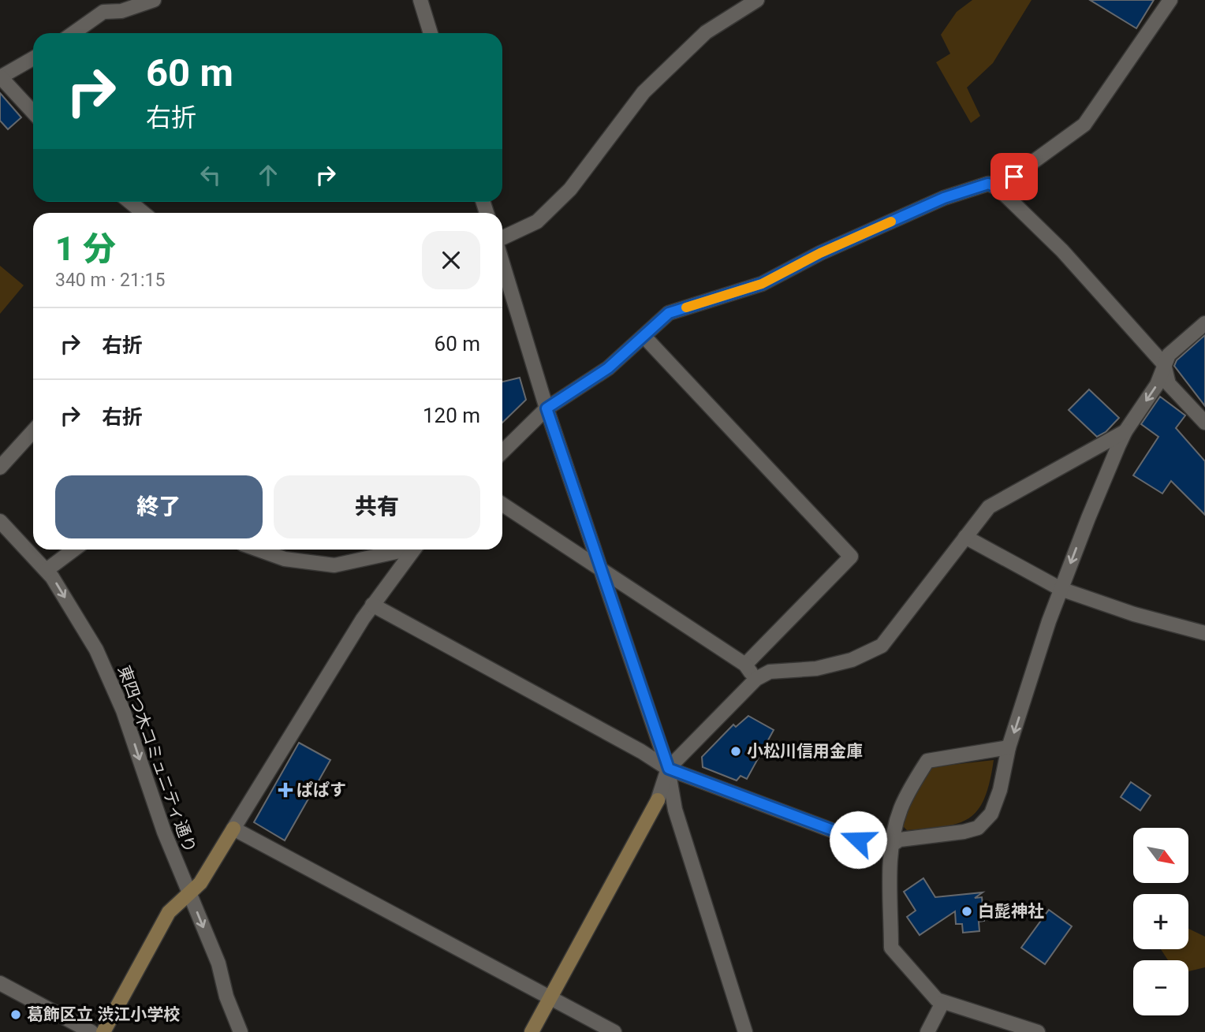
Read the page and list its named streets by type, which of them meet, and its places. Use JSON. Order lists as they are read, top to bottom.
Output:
{
  "streets": {
    "street": ["東四つ木コミュニティ通り"]
  },
  "one_way": ["東四つ木コミュニティ通り"],
  "places": {
    "other": ["小松川信用金庫", "白髭神社", "葛飾区立 渋江小学校"],
    "health": ["ぱぱす"]
  },
  "north": "bottom right",
  "page": {
    "turn": ["60 m", "右折"],
    "heading": ["1 分", "340 m · 21:15"],
    "list": [
      {
        "name": "右折",
        "value": "60 m"
      },
      {
        "name": "右折",
        "value": "120 m"
      }
    ],
    "buttons": ["終了", "共有"],
    "map_buttons": ["+", "−"]
  }
}
